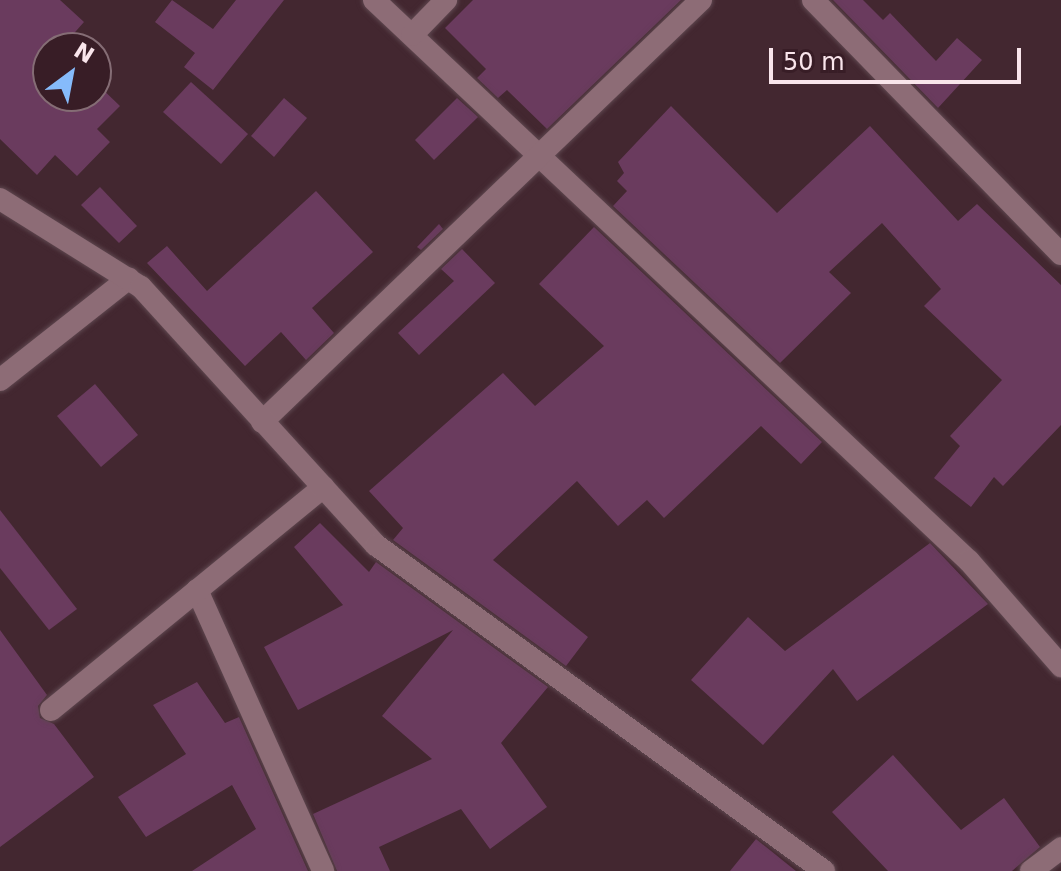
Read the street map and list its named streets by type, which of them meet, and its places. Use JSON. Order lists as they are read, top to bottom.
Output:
{
  "scale_bar": "50 m",
  "north": "top right"
}
